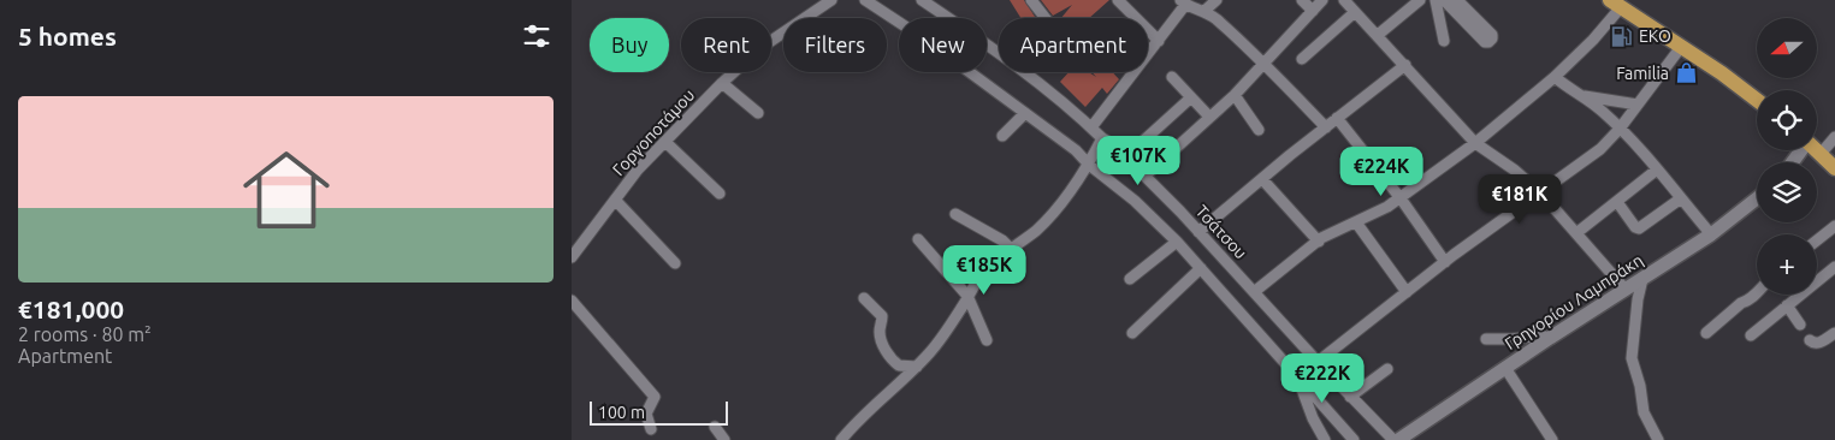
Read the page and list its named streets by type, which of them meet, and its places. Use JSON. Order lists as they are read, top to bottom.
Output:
{
  "streets": {
    "street": ["Γοργοποτάμου", "Τσάτσου", "Γρηγορίου Λαμπράκη"]
  },
  "crossings": [
    ["Τσάτσου", "Γρηγορίου Λαμπράκη"]
  ],
  "places": {
    "fuel station": ["EKO"],
    "shop": ["Familia"]
  },
  "scale_bar": "100 m",
  "north": "left",
  "page": {
    "heading": "5 homes",
    "map_buttons": "+",
    "chip": [
      "Buy",
      "Rent",
      "Filters",
      "New",
      "Apartment"
    ],
    "list": [
      {
        "name": "€181,000",
        "note": "2 rooms · 80 m² · Apartment"
      }
    ],
    "price": [
      "€107K",
      "€224K",
      "€181K",
      "€185K",
      "€222K"
    ],
    "scale": "100 m"
  }
}
